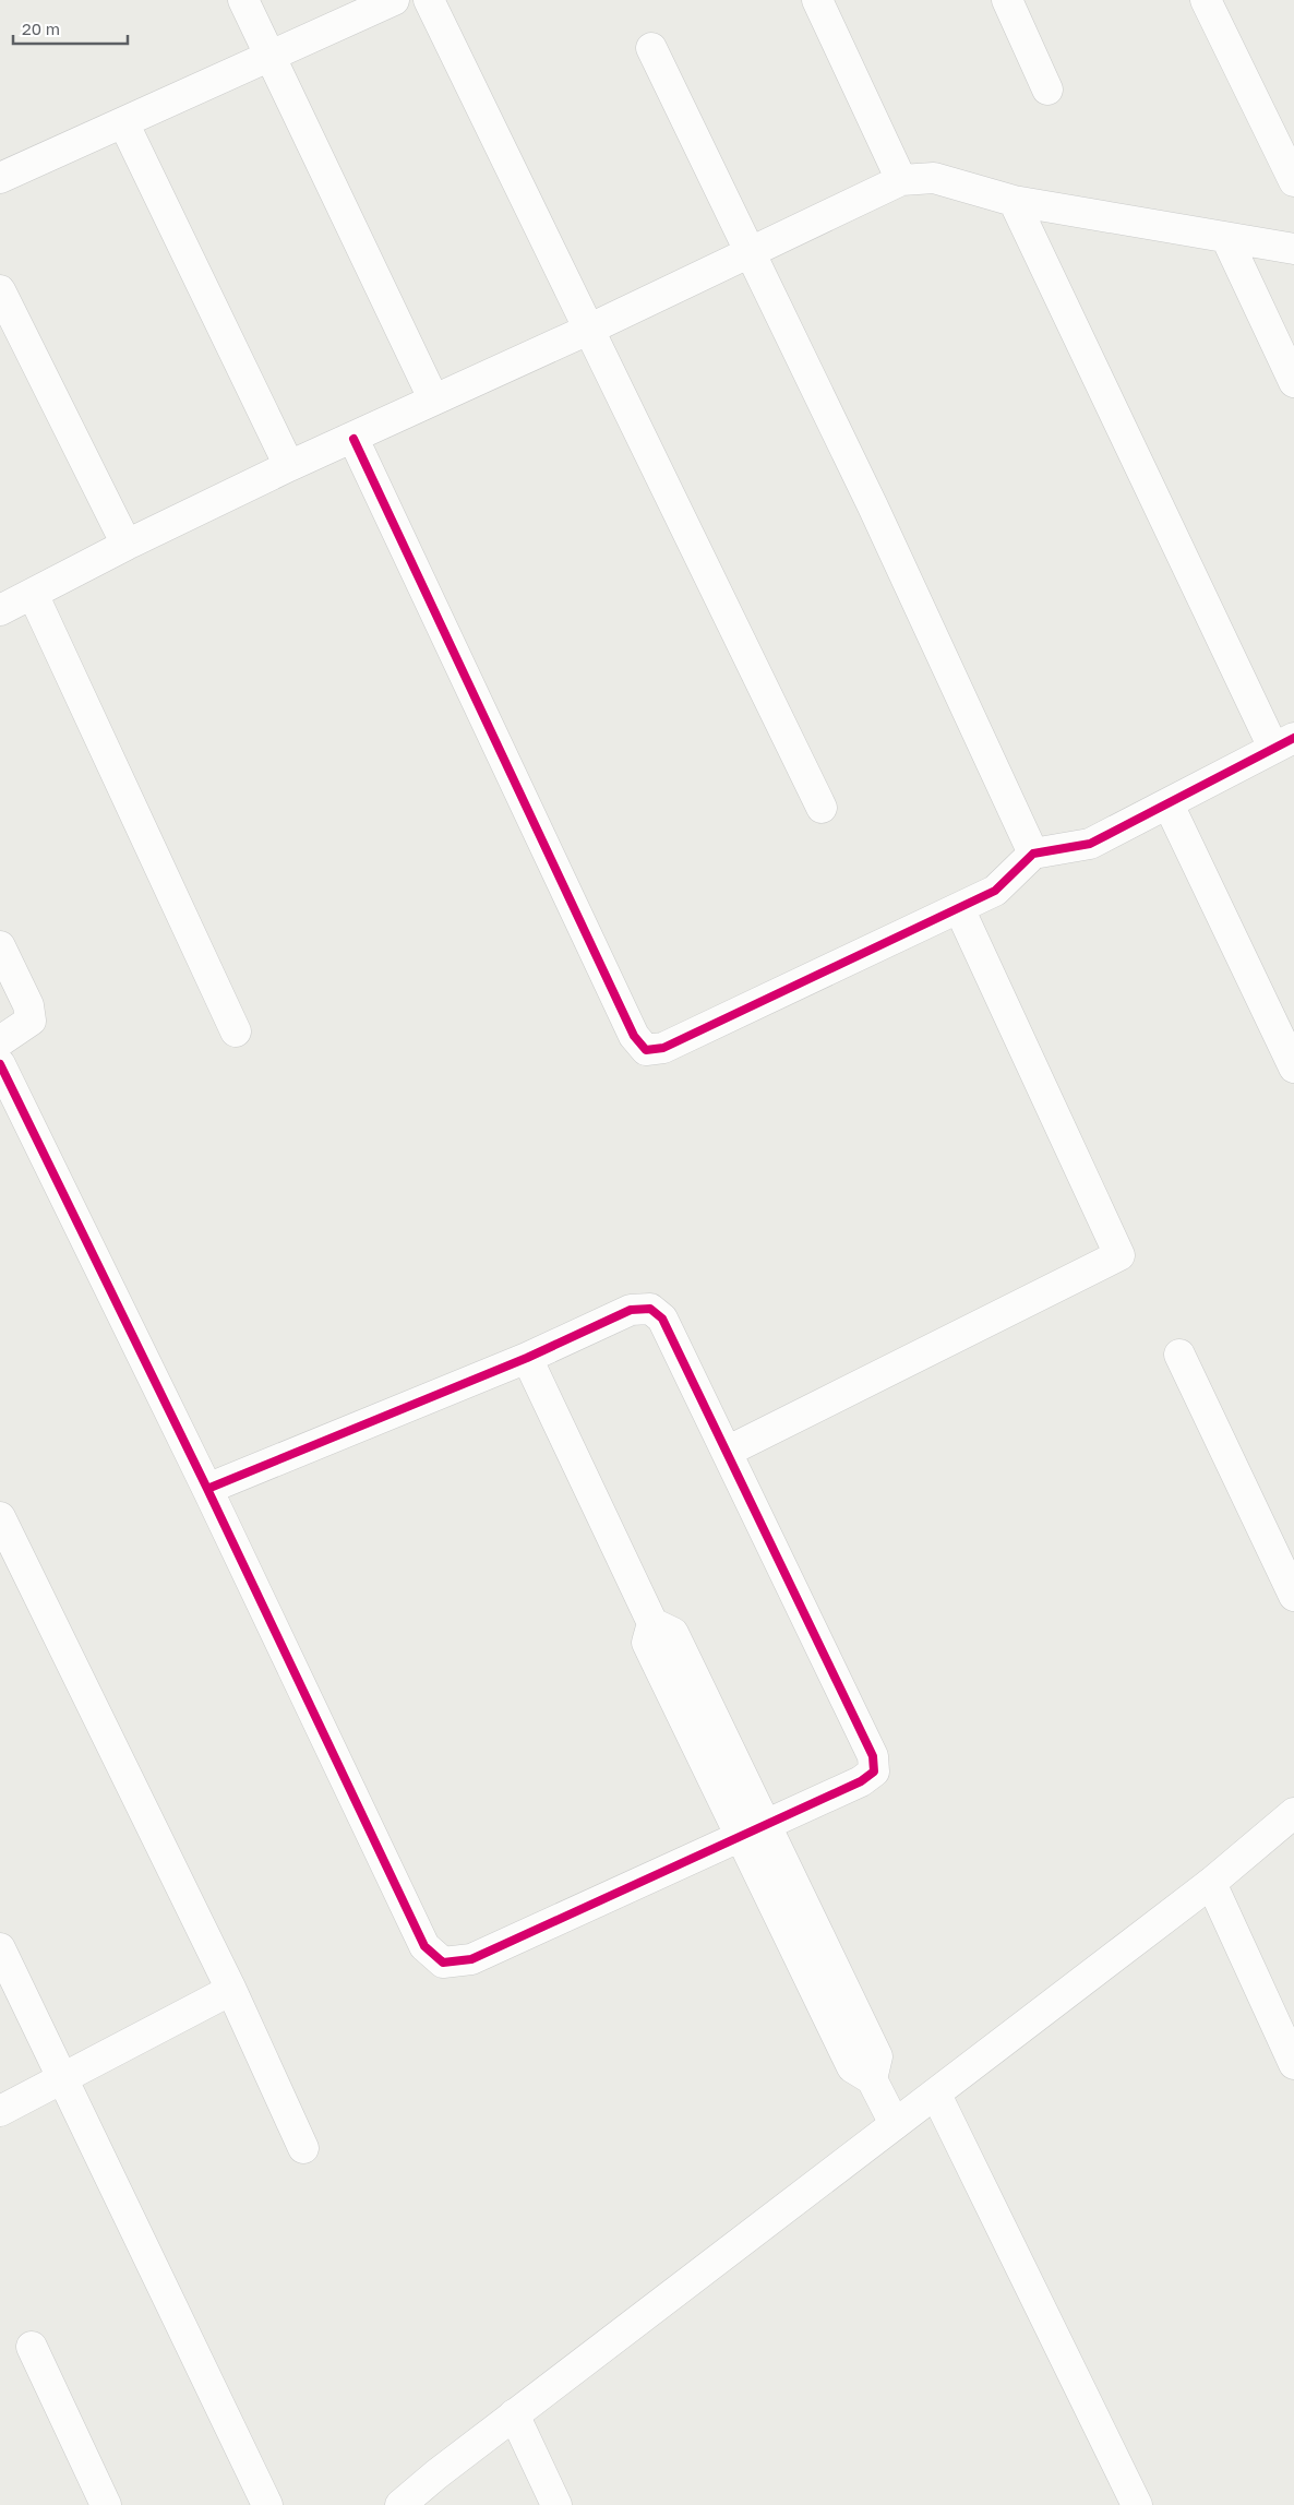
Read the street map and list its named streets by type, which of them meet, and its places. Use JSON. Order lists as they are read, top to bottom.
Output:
{
  "scale_bar": "20 m"
}
